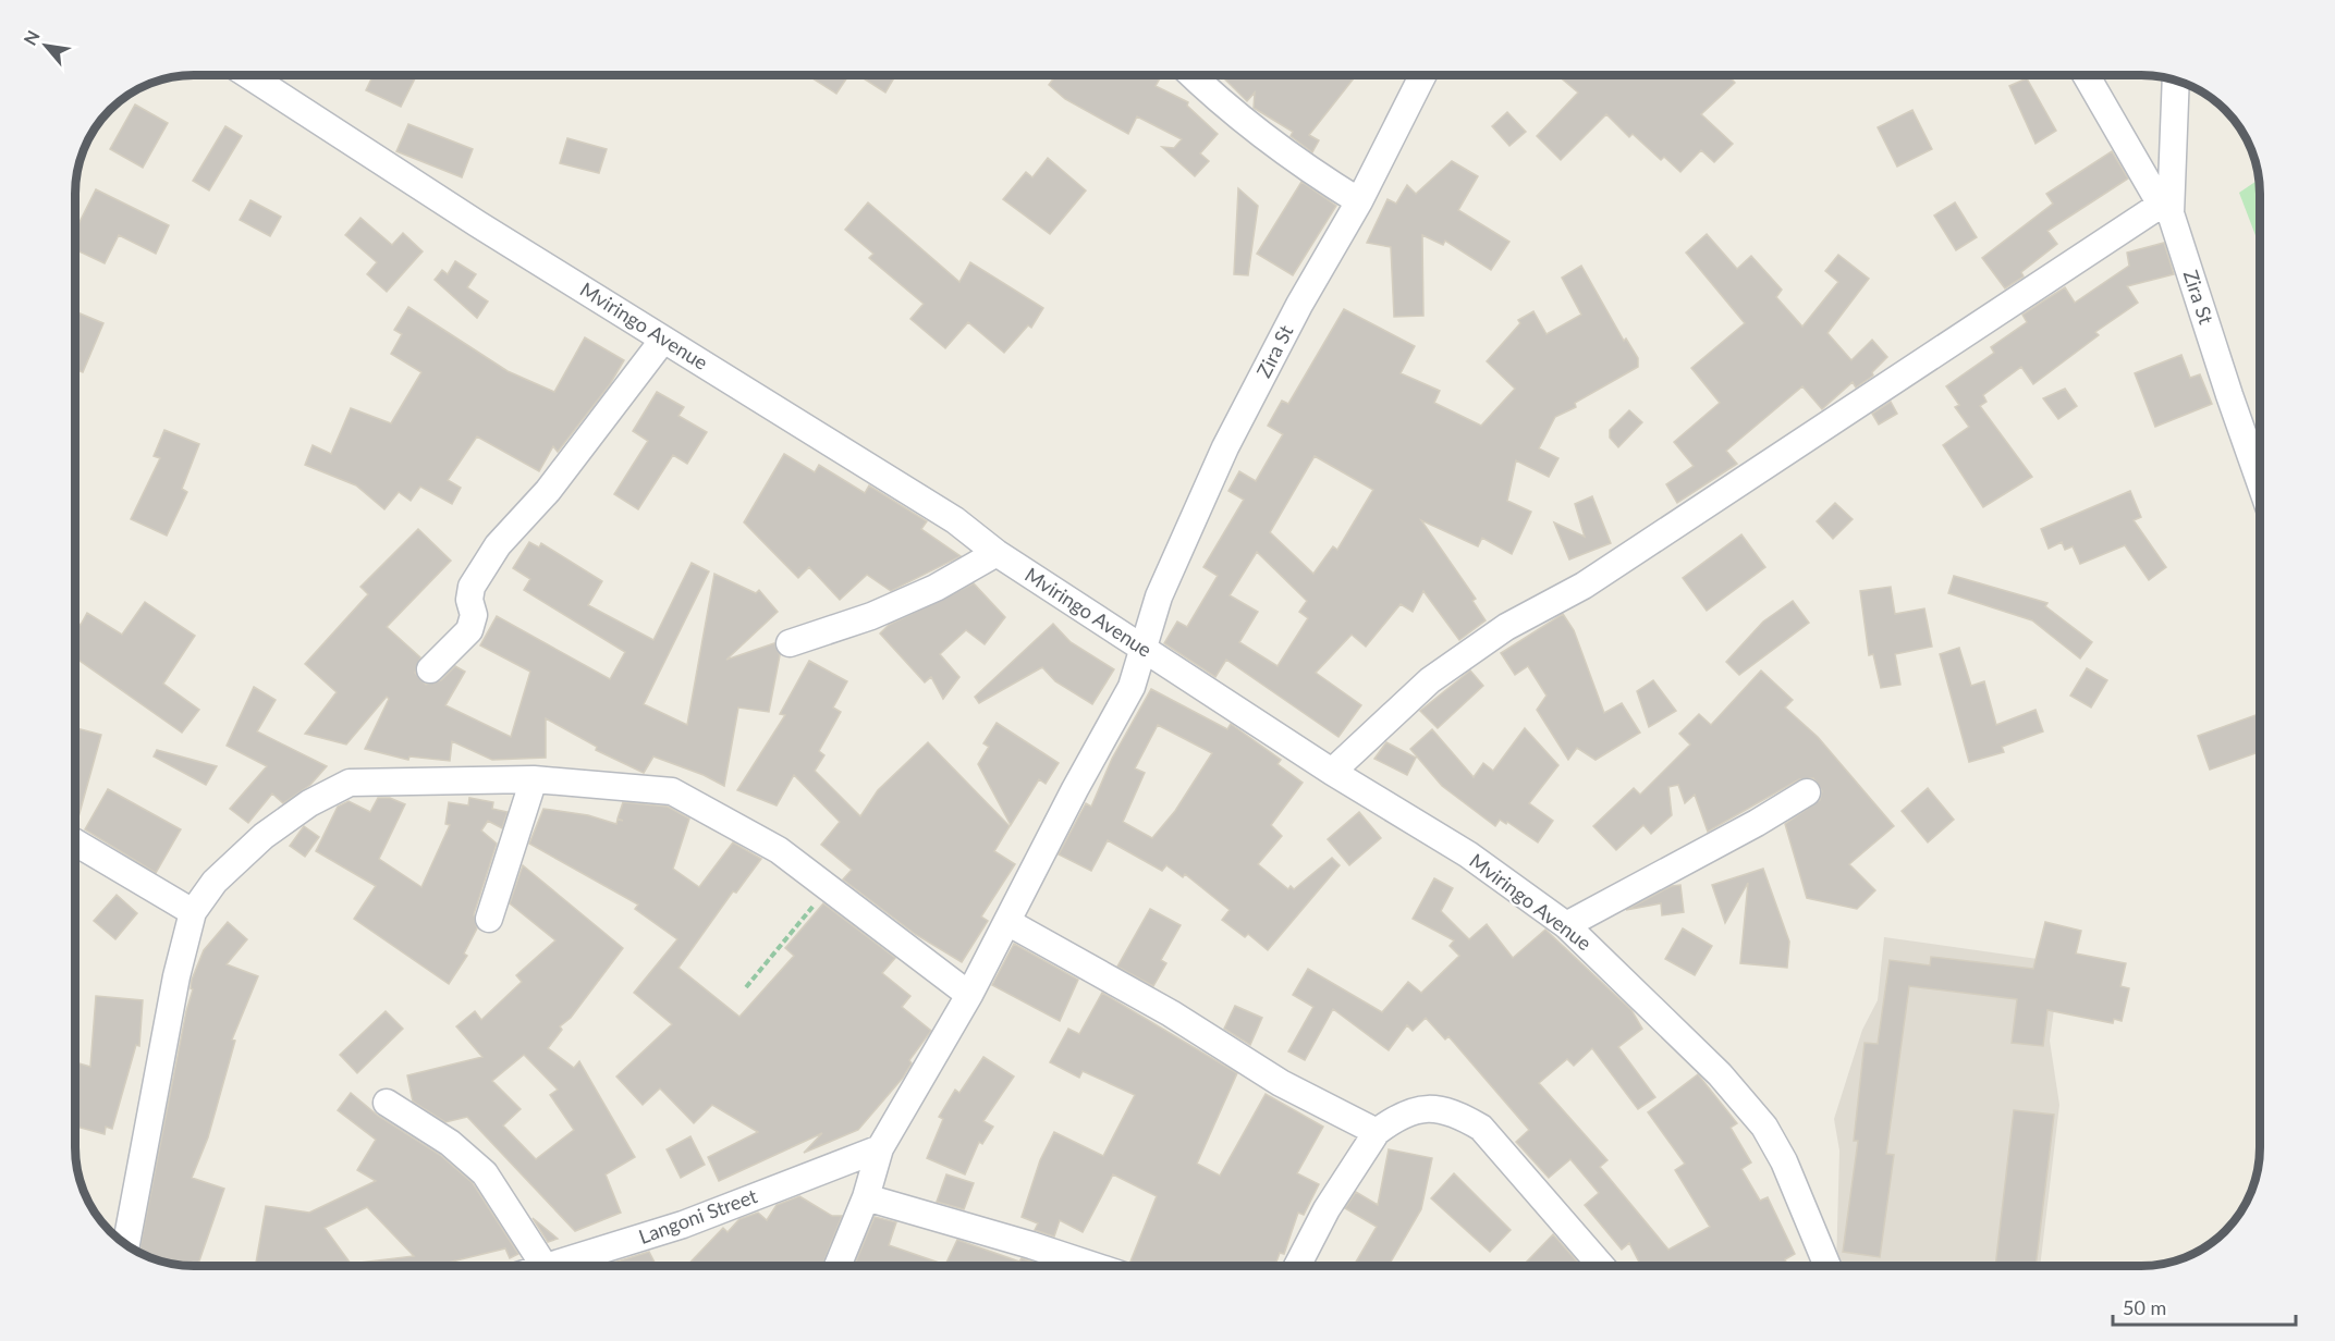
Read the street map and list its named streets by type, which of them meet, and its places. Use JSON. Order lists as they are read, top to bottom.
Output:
{
  "streets": {
    "street": ["Zira St", "Mviringo Avenue", "Langoni Street"]
  },
  "crossings": [
    ["Zira St", "Mviringo Avenue"],
    ["Zira St", "Langoni Street"]
  ],
  "scale_bar": "50 m",
  "north": "top left"
}
